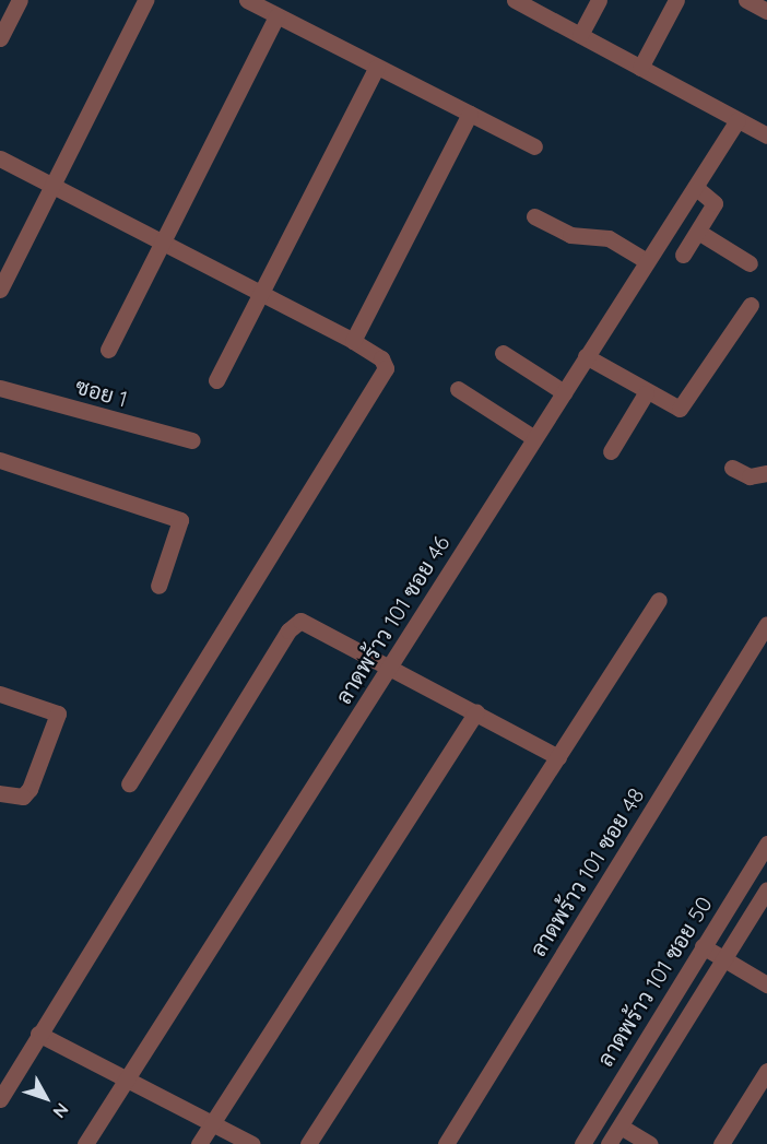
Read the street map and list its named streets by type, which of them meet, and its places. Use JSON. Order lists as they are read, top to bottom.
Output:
{
  "streets": {
    "street": [
      "ซอย 1",
      "ลาดพร้าว 101 ซอย 46",
      "ลาดพร้าว 101 ซอย 48",
      "ลาดพร้าว 101 ซอย 50"
    ]
  },
  "north": "bottom right"
}
